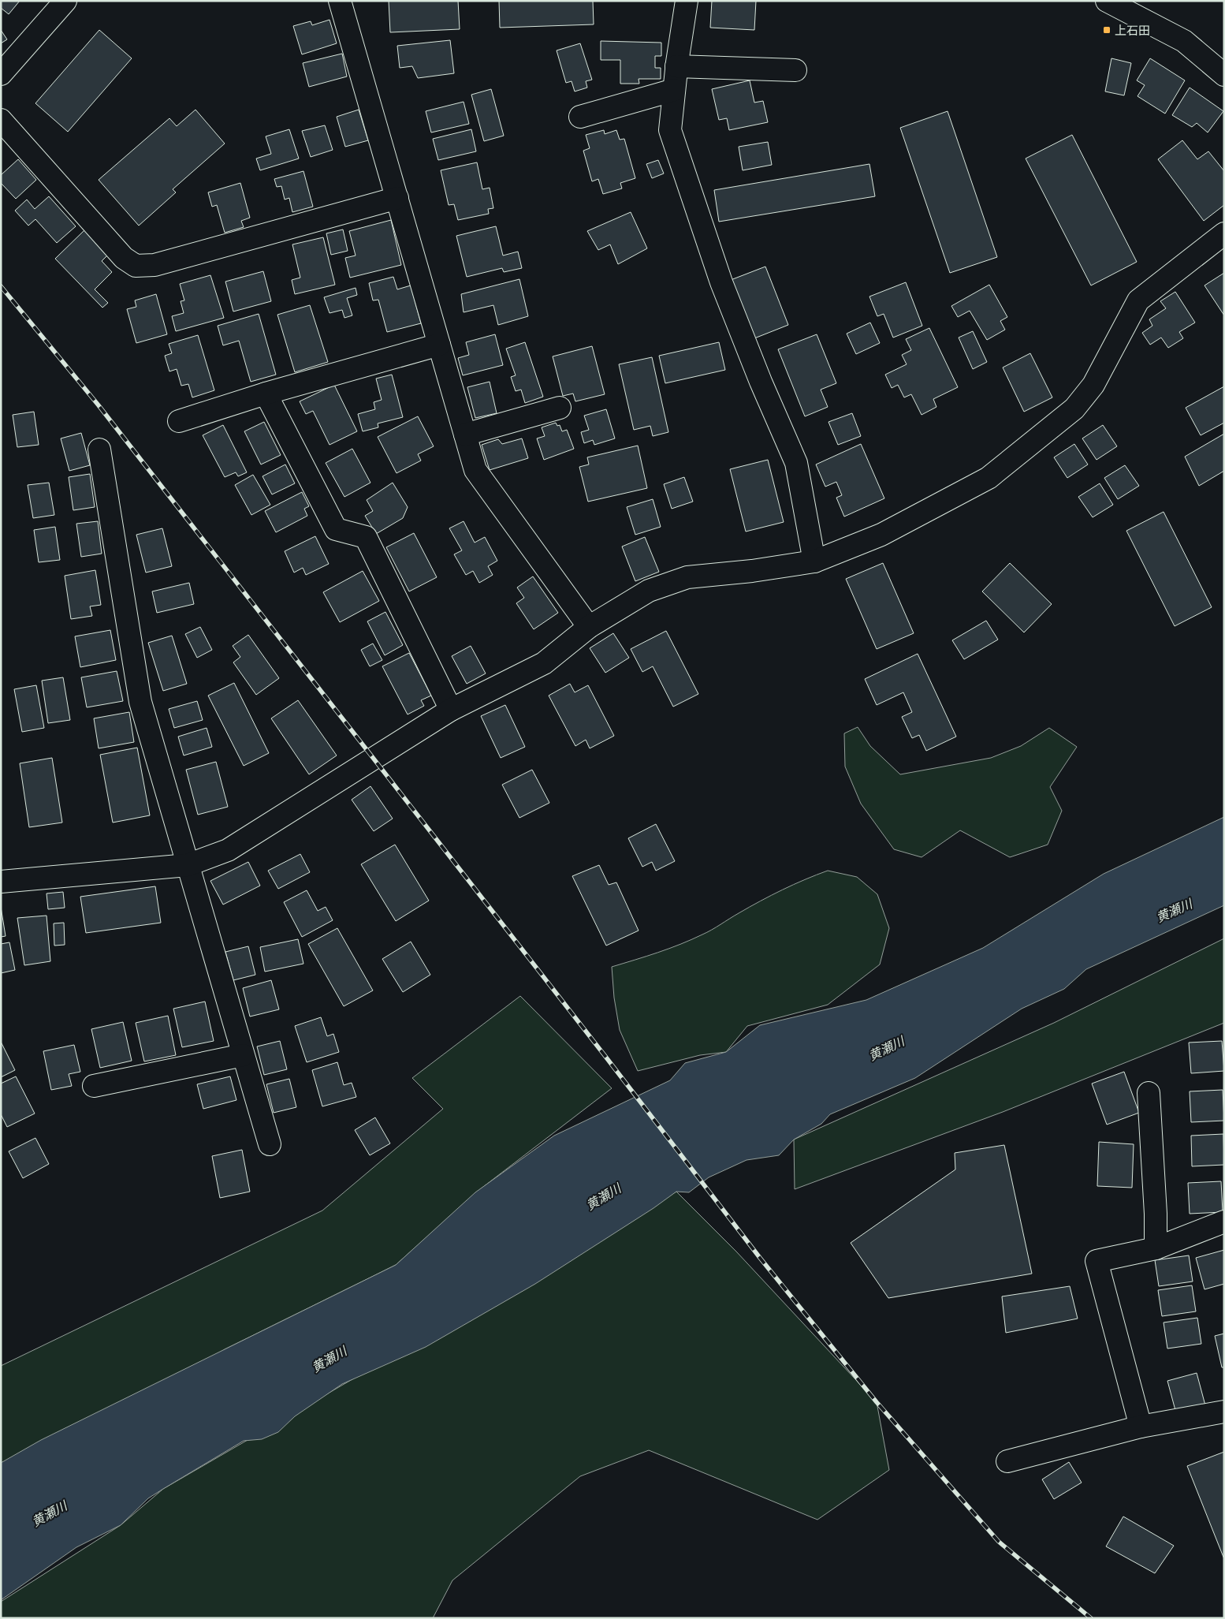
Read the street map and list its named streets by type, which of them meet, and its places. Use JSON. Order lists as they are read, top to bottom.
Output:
{
  "water": ["黄瀬川"],
  "places": {
    "transit": ["上石田"]
  }
}
